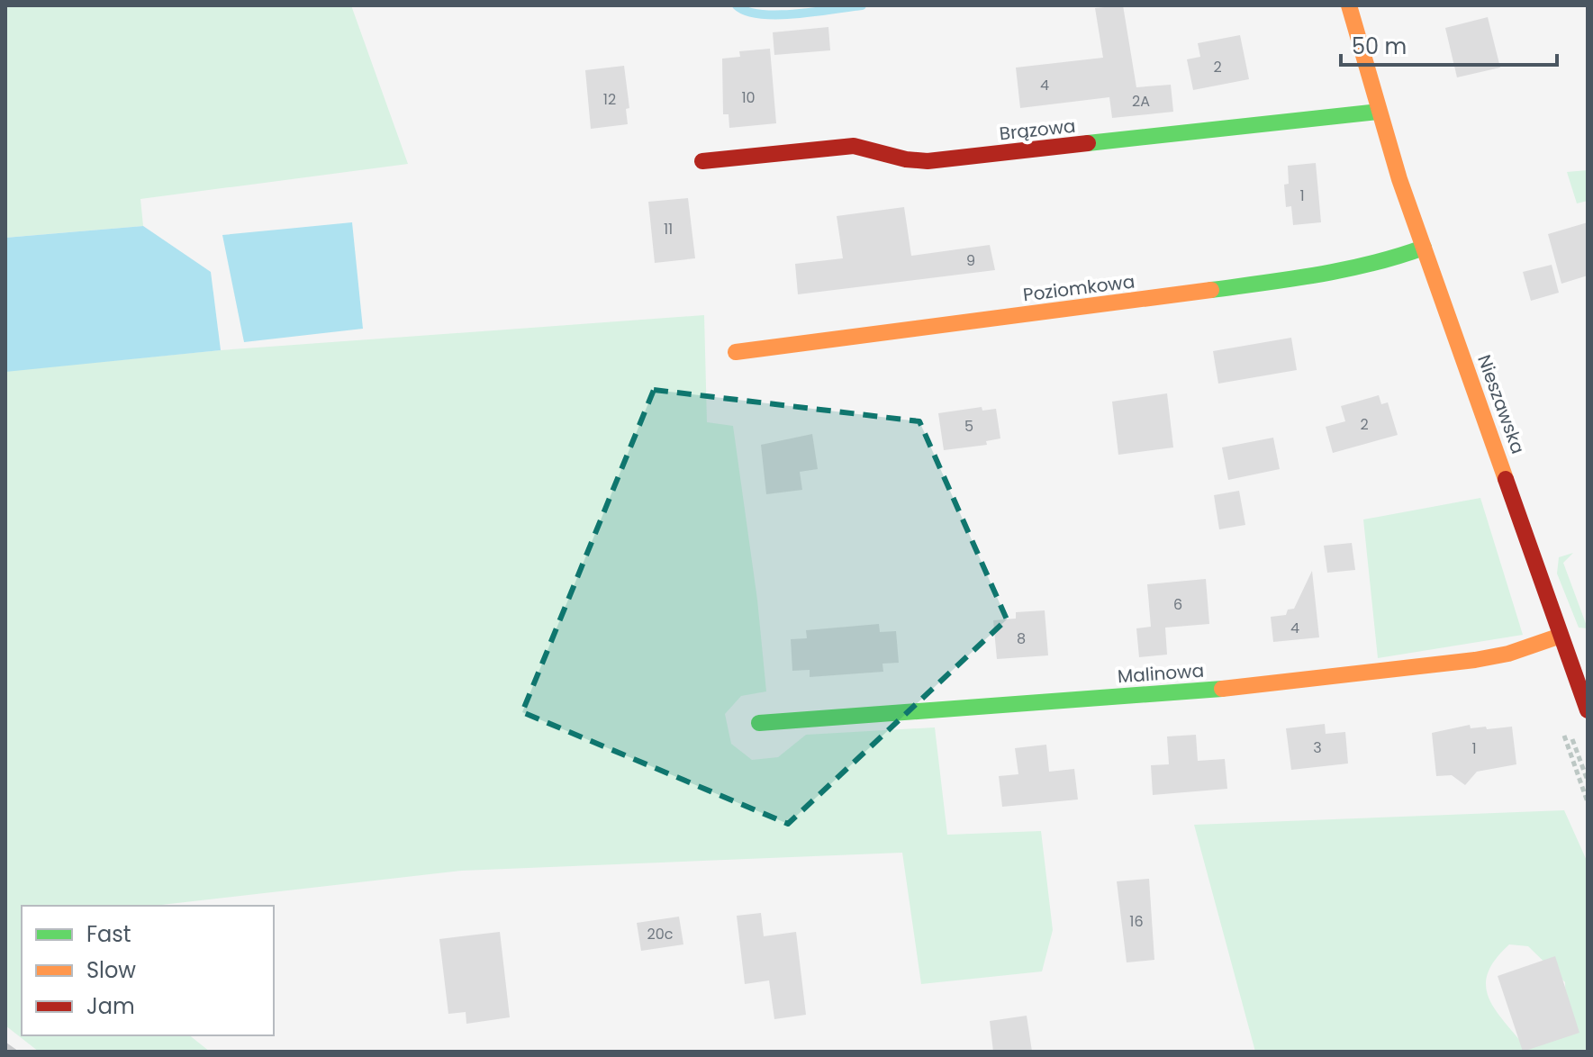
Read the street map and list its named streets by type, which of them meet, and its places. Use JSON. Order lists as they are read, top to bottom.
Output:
{
  "streets": {
    "street": [
      "Brązowa",
      "Poziomkowa",
      "Nieszawska",
      "Malinowa"
    ]
  },
  "crossings": [
    ["Brązowa", "Nieszawska"],
    ["Poziomkowa", "Nieszawska"],
    ["Nieszawska", "Malinowa"]
  ],
  "house_numbers": [
    "2",
    "4",
    "10",
    "12",
    "2A",
    "1",
    "11",
    "9",
    "2",
    "5",
    "6",
    "4",
    "8",
    "3",
    "1",
    "16",
    "20c"
  ],
  "legend": ["Fast", "Slow", "Jam"],
  "scale_bar": "50 m"
}
